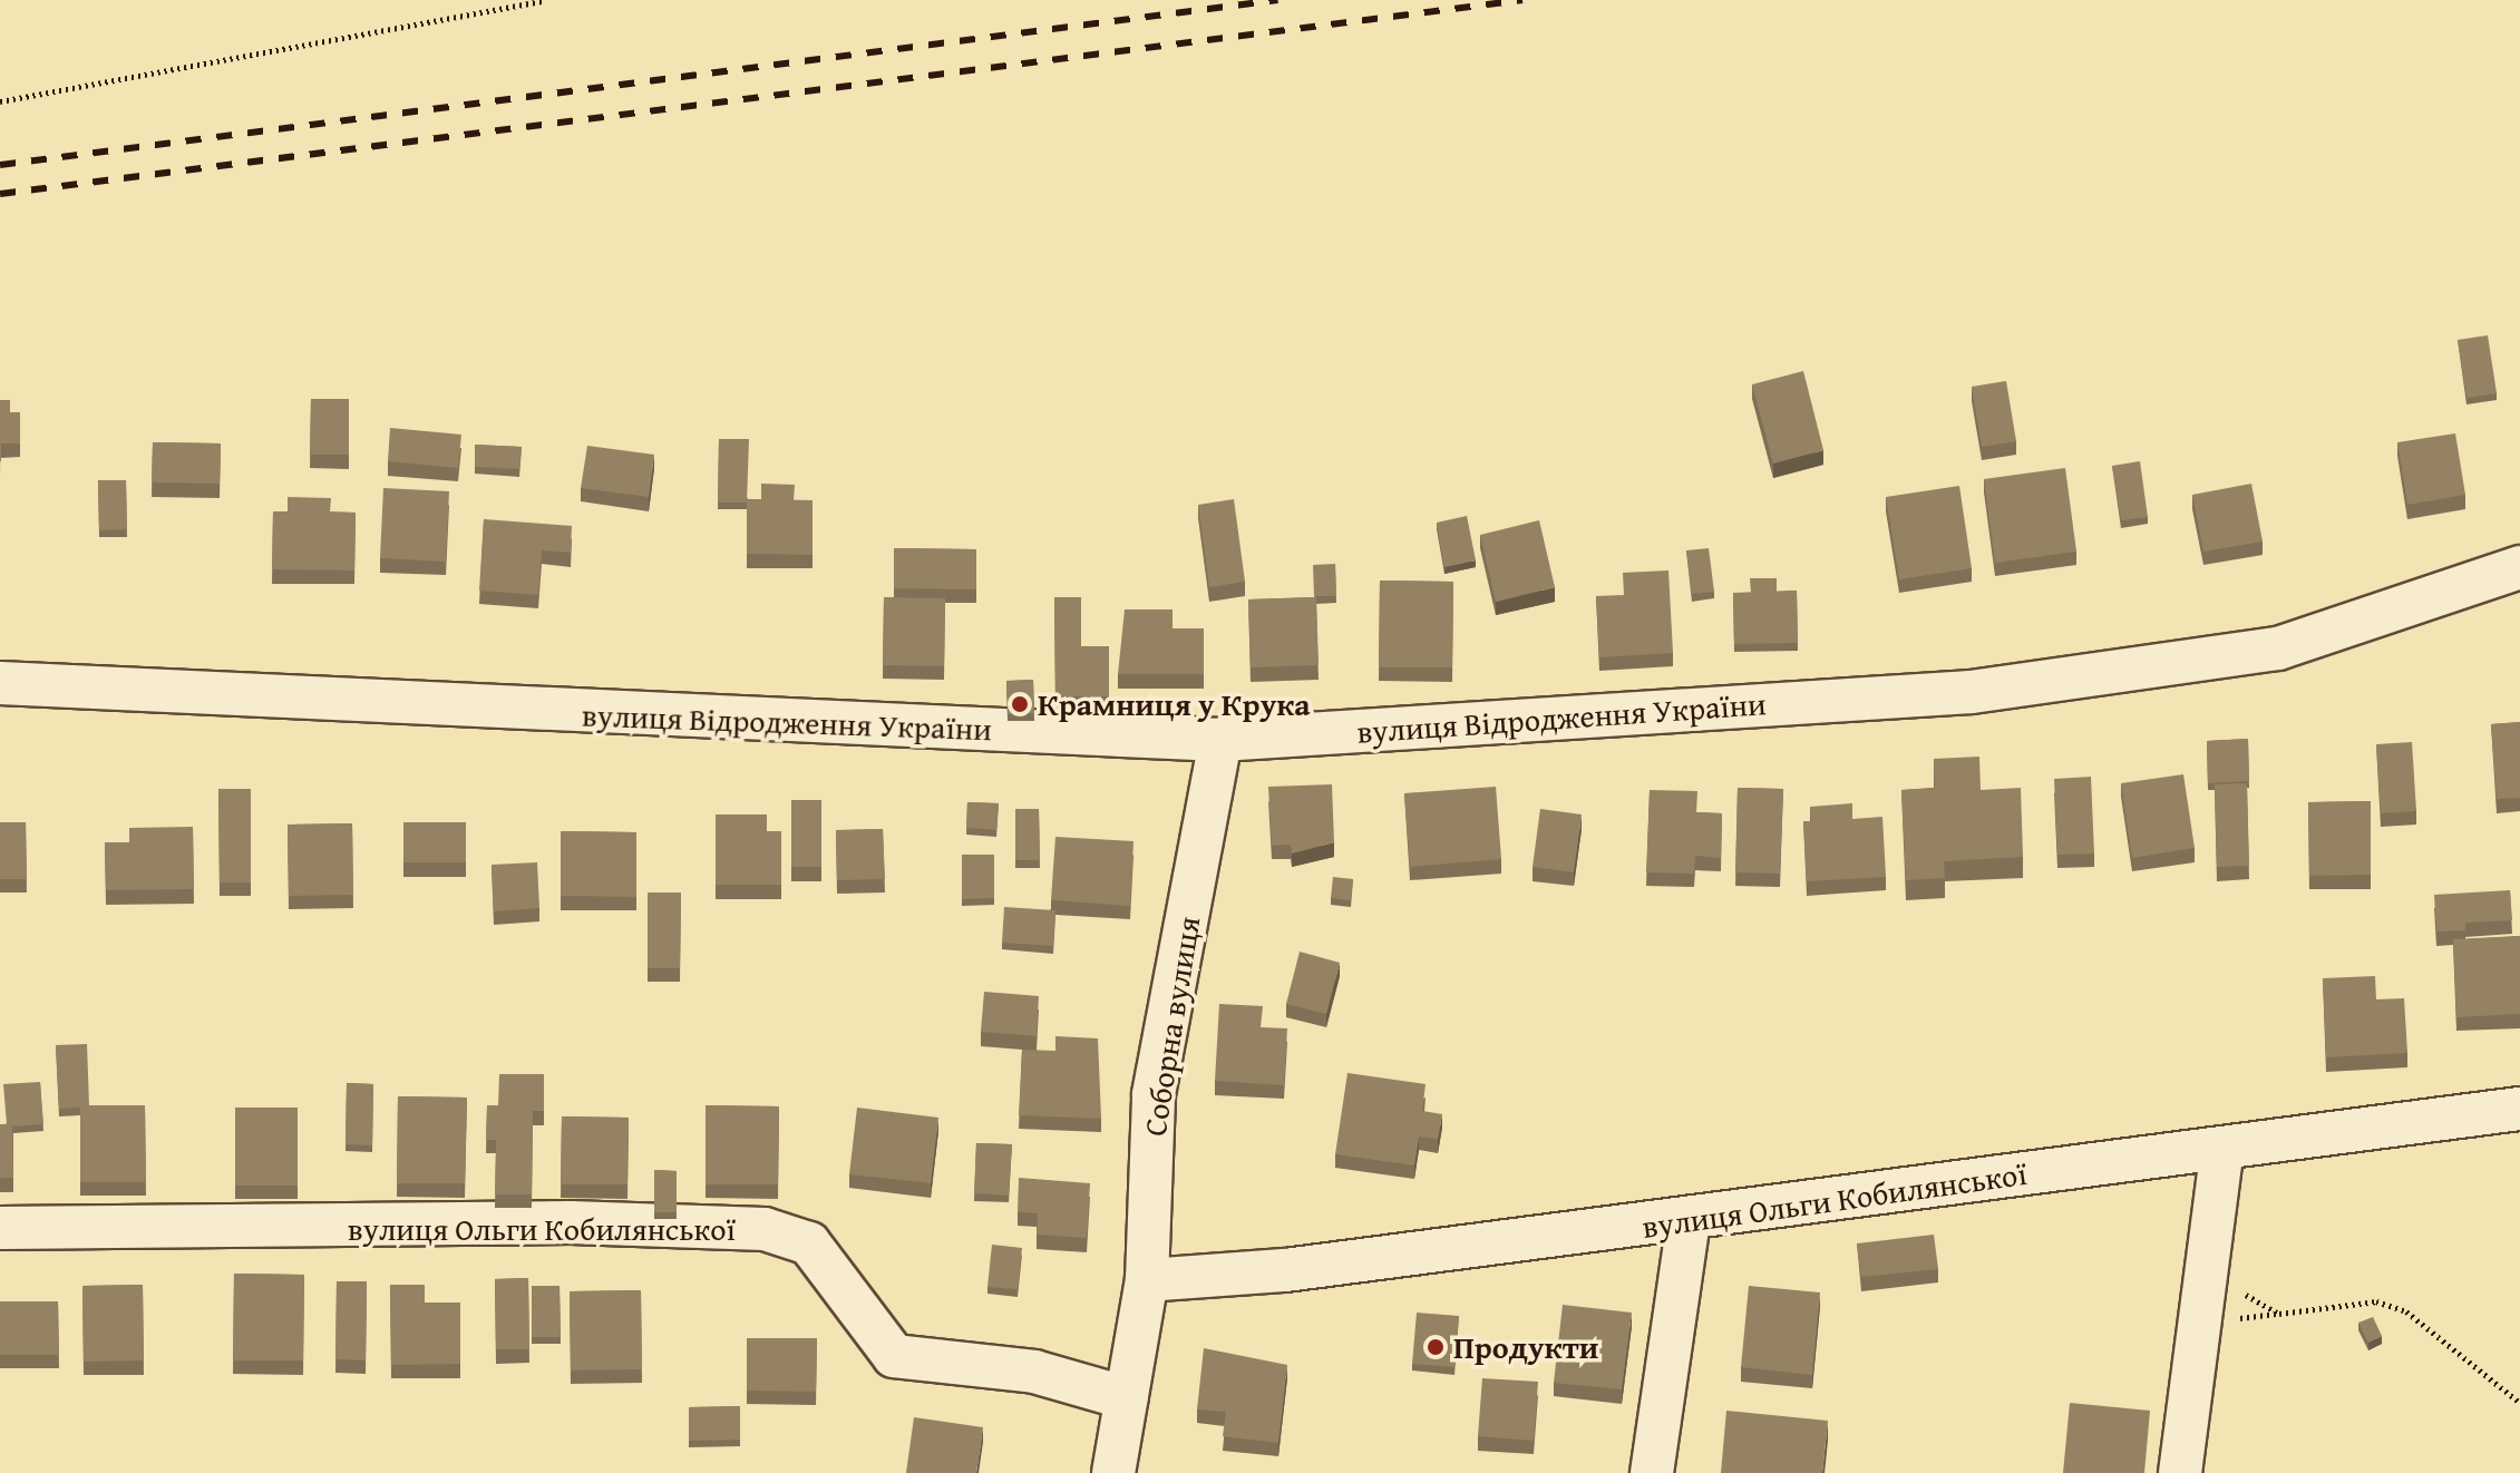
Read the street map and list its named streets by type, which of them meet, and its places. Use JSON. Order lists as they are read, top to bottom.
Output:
{
  "streets": {
    "street": ["вулиця Відродження України", "Соборна вулиця", "вулиця Ольги Кобилянської"]
  },
  "crossings": [
    ["вулиця Відродження України", "Соборна вулиця"],
    ["Соборна вулиця", "вулиця Ольги Кобилянської"]
  ],
  "places": ["Крамниця у Крука", "Продукти"]
}
